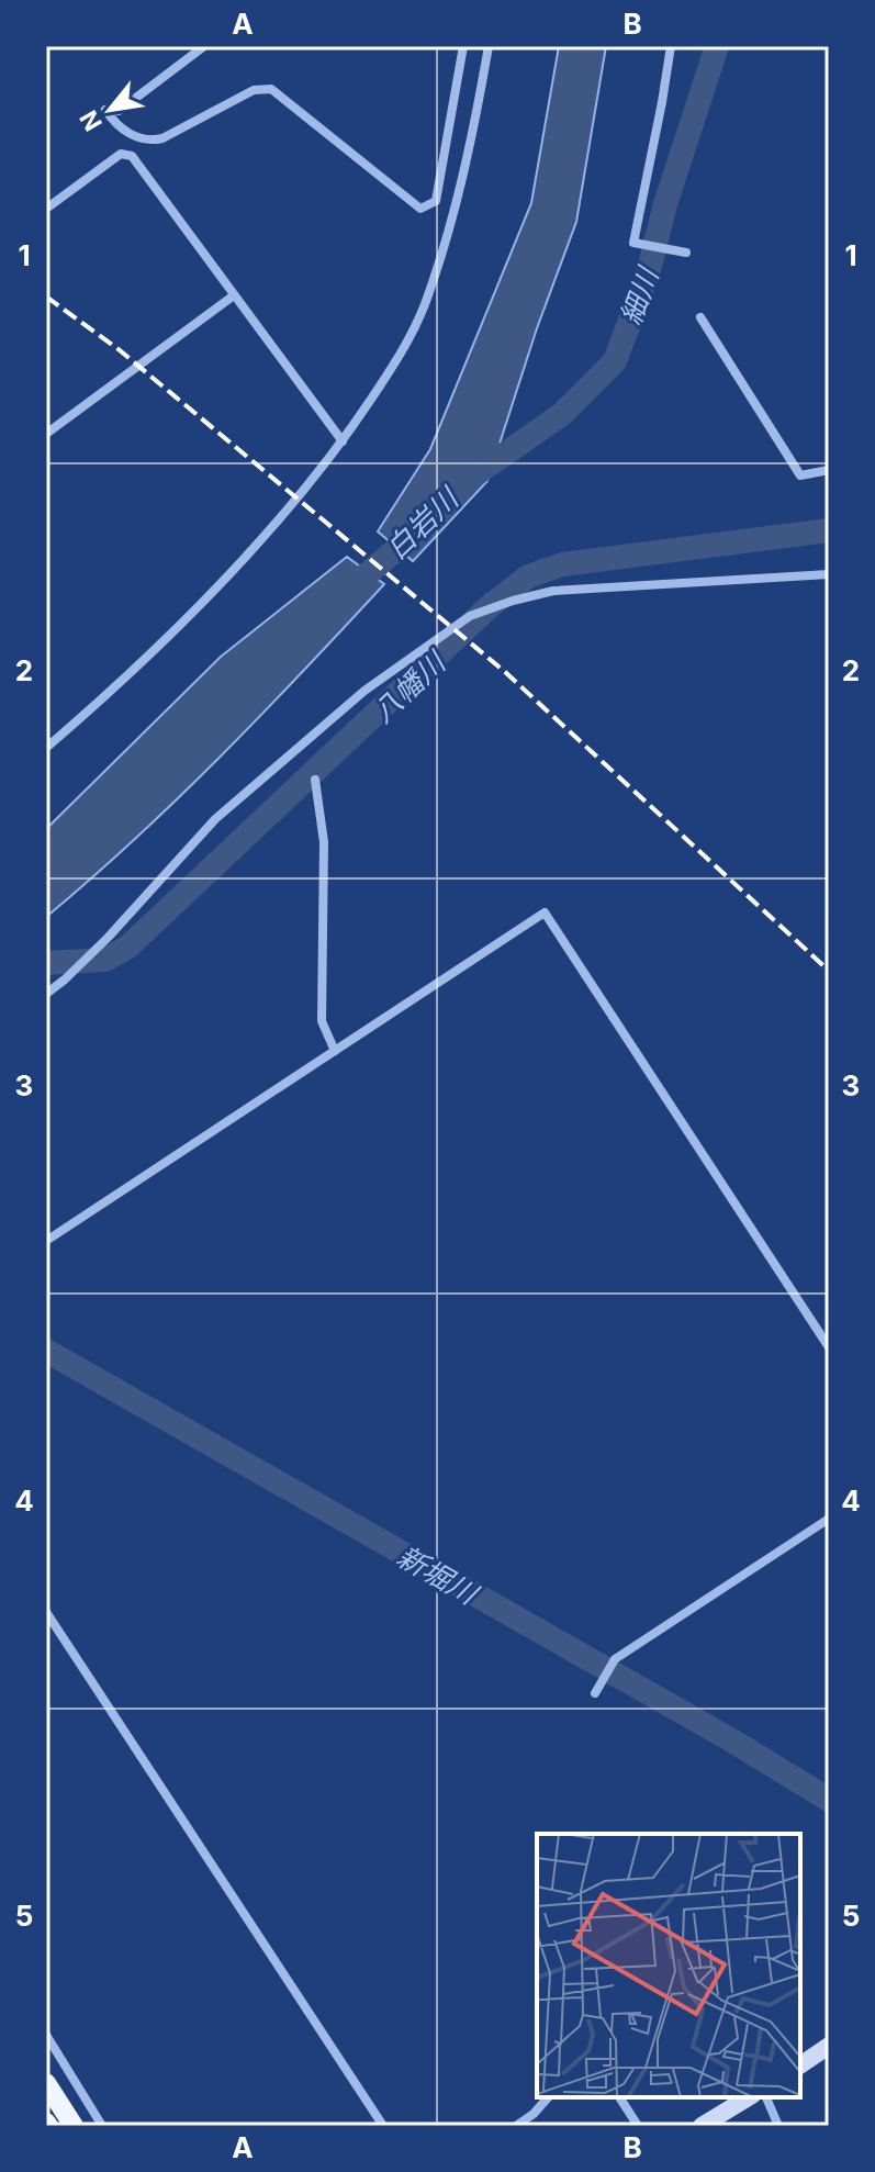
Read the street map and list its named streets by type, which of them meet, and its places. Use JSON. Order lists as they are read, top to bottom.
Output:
{
  "water": [
    "細川",
    "白岩川",
    "八幡川",
    "新堀川"
  ],
  "north": "bottom left",
  "grid": {
    "columns": ["A", "B"],
    "rows": [
      "1",
      "2",
      "3",
      "4",
      "5"
    ]
  }
}
